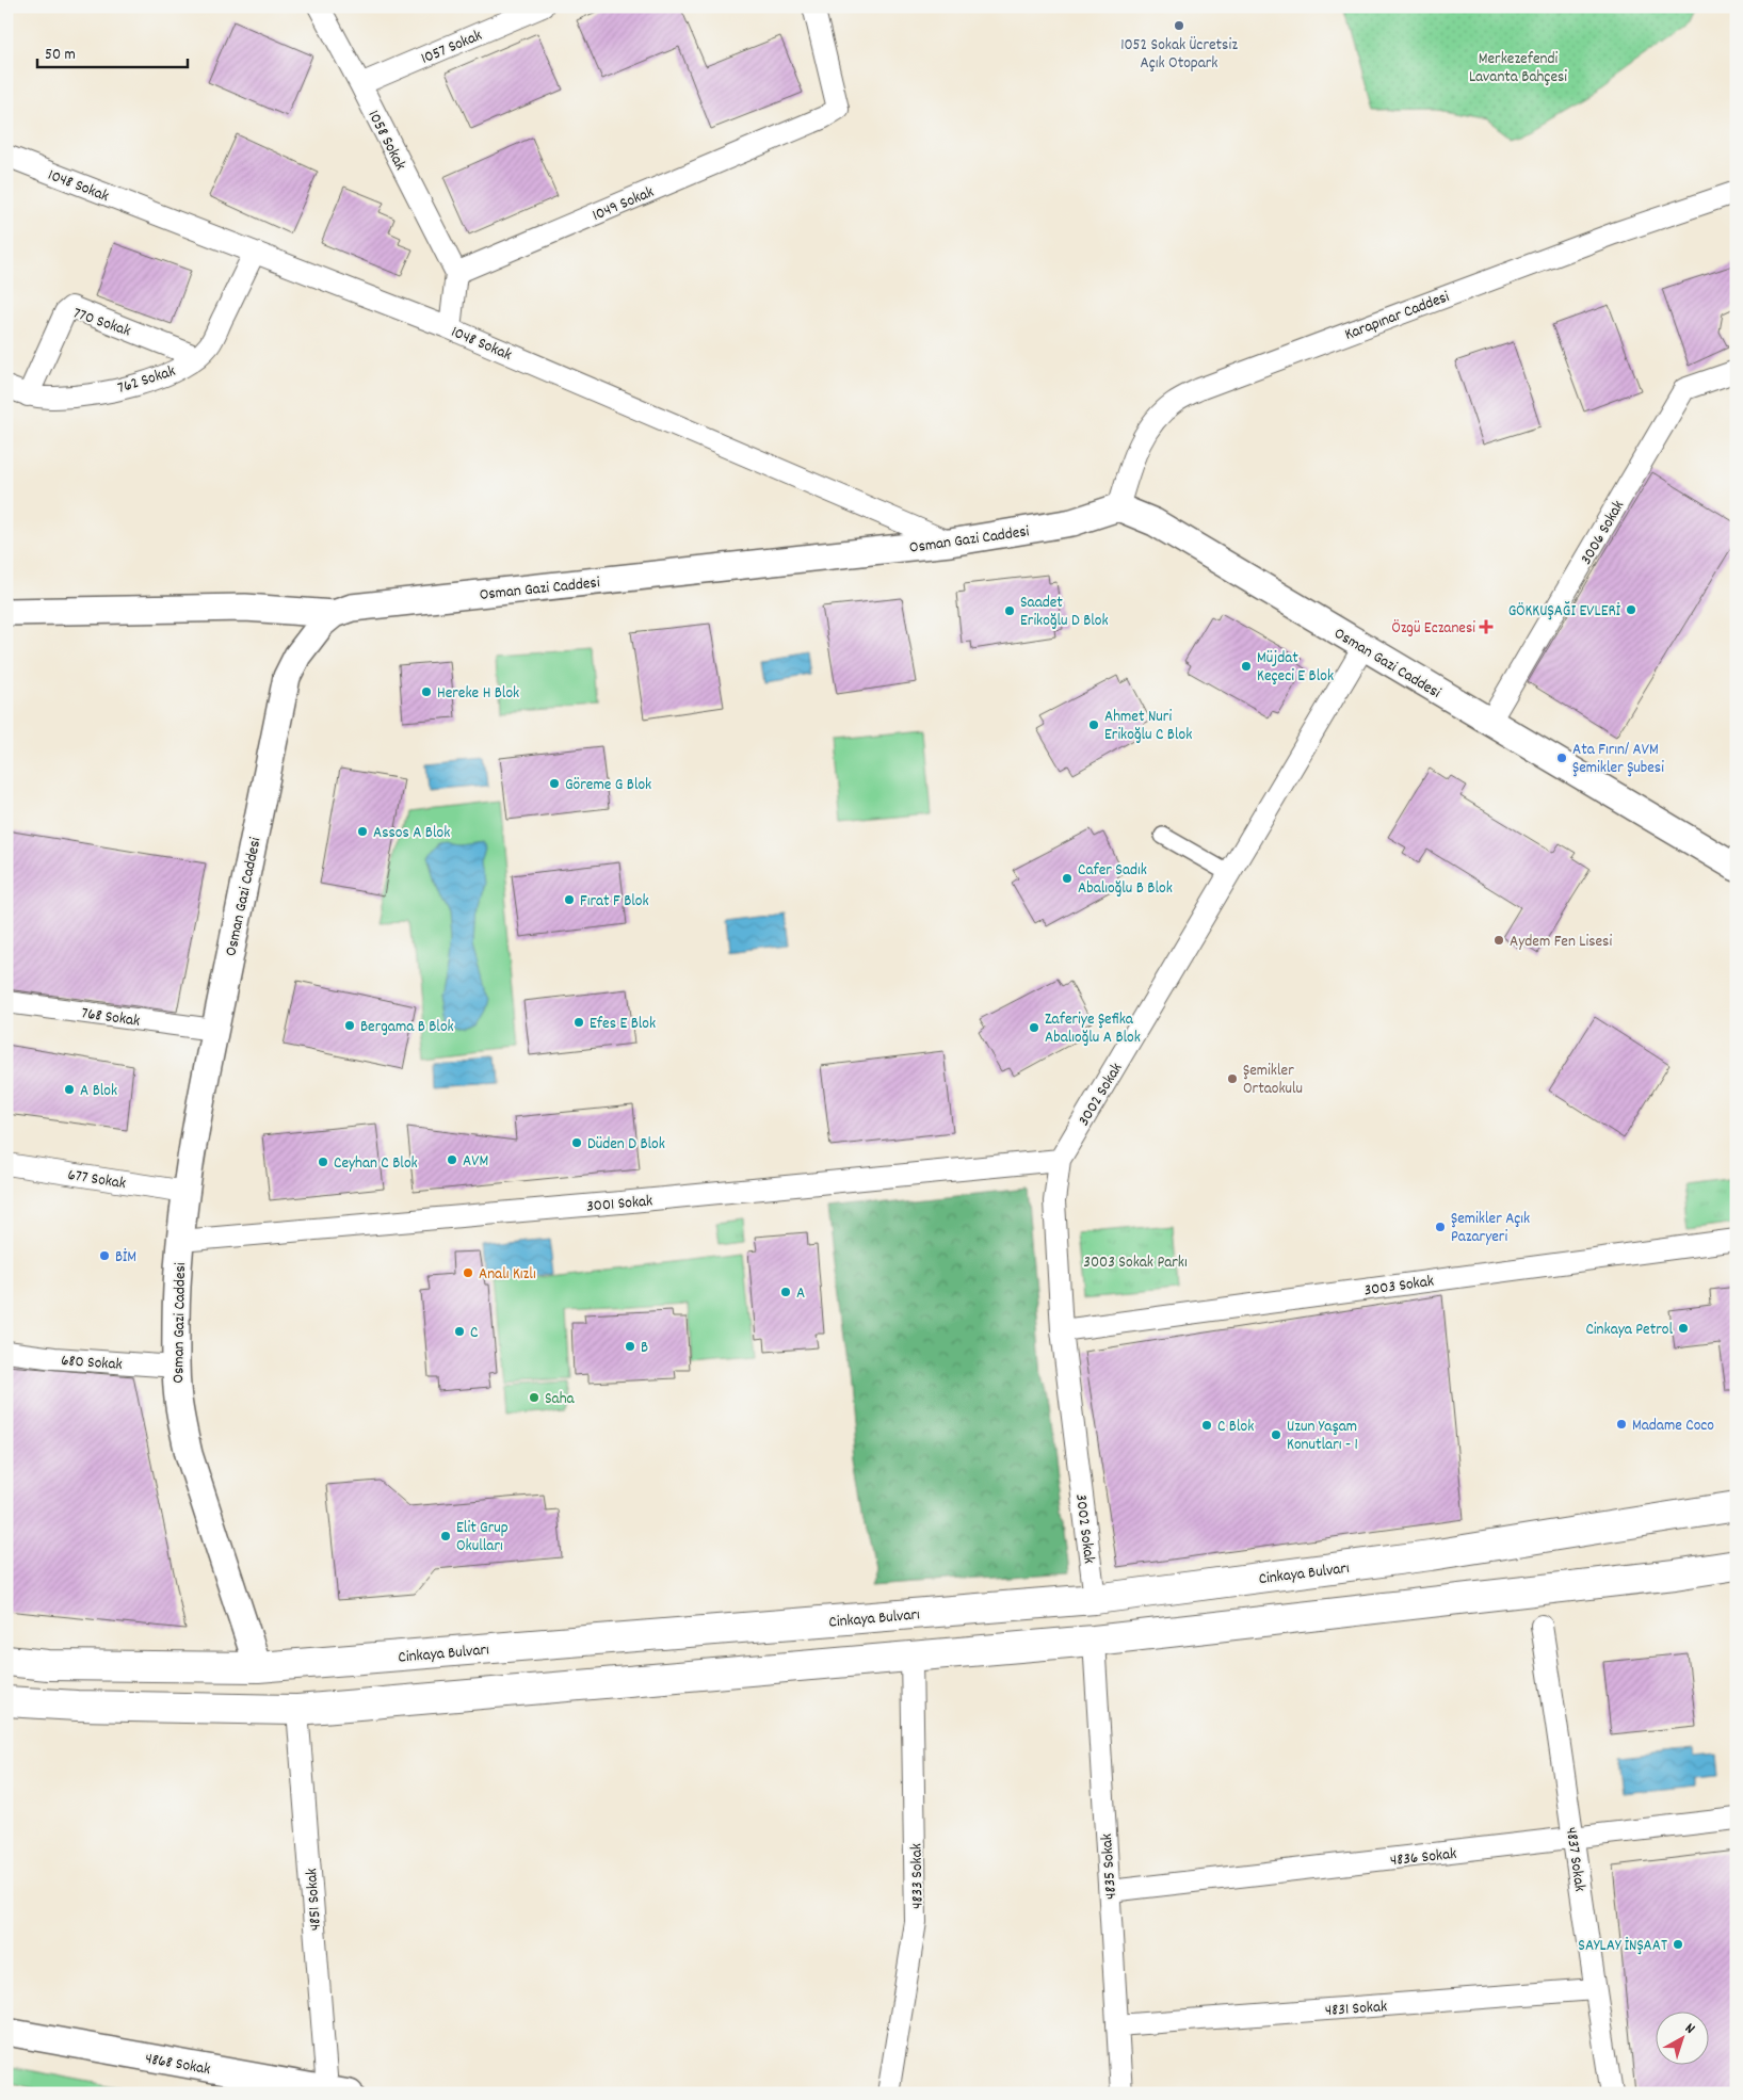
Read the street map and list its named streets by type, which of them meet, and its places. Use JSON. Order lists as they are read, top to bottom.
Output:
{
  "streets": {
    "main road": ["Cinkaya Bulvarı"],
    "street": [
      "1057 Sokak",
      "1058 Sokak",
      "1048 Sokak",
      "1049 Sokak",
      "Karapınar Caddesi",
      "770 Sokak",
      "762 Sokak",
      "3006 Sokak",
      "Osman Gazi Caddesi",
      "768 Sokak",
      "3002 Sokak",
      "677 Sokak",
      "3001 Sokak",
      "3003 Sokak",
      "680 Sokak",
      "4836 Sokak",
      "4837 Sokak",
      "4835 Sokak",
      "4833 Sokak",
      "4851 Sokak",
      "4831 Sokak",
      "4868 Sokak"
    ]
  },
  "crossings": [
    ["1057 Sokak", "1058 Sokak"],
    ["1058 Sokak", "1049 Sokak"],
    ["1048 Sokak", "762 Sokak"],
    ["1048 Sokak", "Osman Gazi Caddesi"],
    ["Karapınar Caddesi", "Osman Gazi Caddesi"],
    ["770 Sokak", "762 Sokak"],
    ["3006 Sokak", "Osman Gazi Caddesi"],
    ["Osman Gazi Caddesi", "768 Sokak"],
    ["Osman Gazi Caddesi", "3002 Sokak"],
    ["Osman Gazi Caddesi", "677 Sokak"],
    ["Osman Gazi Caddesi", "3001 Sokak"],
    ["Osman Gazi Caddesi", "680 Sokak"],
    ["Osman Gazi Caddesi", "Cinkaya Bulvarı"],
    ["3002 Sokak", "3001 Sokak"],
    ["3002 Sokak", "3003 Sokak"],
    ["3002 Sokak", "Cinkaya Bulvarı"],
    ["4836 Sokak", "4837 Sokak"],
    ["4836 Sokak", "4835 Sokak"],
    ["4837 Sokak", "4831 Sokak"],
    ["4835 Sokak", "4831 Sokak"],
    ["4851 Sokak", "4868 Sokak"]
  ],
  "parks": ["Merkezefendi Lavanta Bahçesi", "3003 Sokak Parkı"],
  "places": {
    "other": [
      "1052 Sokak Ücretsiz Açık Otopark",
      "GÖKKUŞAĞI EVLERİ",
      "Saadet Erikoğlu D Blok",
      "Müjdat Keçeci E Blok",
      "Hereke H Blok",
      "Ahmet Nuri Erikoğlu C Blok",
      "Ata Fırın/ AVM Şemikler Şubesi",
      "Göreme G Blok",
      "Assos A Blok",
      "Cafer Sadık Abalıoğlu B Blok",
      "Fırat F Blok",
      "Aydem Fen Lisesi",
      "Efes E Blok",
      "Bergama B Blok",
      "Zaferiye Şefika Abalıoğlu A Blok",
      "Şemikler Ortaokulu",
      "A Blok",
      "Düden D Blok",
      "AVM",
      "Ceyhan C Blok",
      "Şemikler Açık Pazaryeri",
      "BİM",
      "Analı Kızlı",
      "A",
      "Cinkaya Petrol",
      "C",
      "B",
      "Saha",
      "Madame Coco",
      "C Blok",
      "Uzun Yaşam Konutları - 1",
      "Elit Grup Okulları",
      "SAYLAY İNŞAAT"
    ],
    "health": ["Özgü Eczanesi"]
  },
  "scale_bar": "50 m",
  "north": "top right"
}
